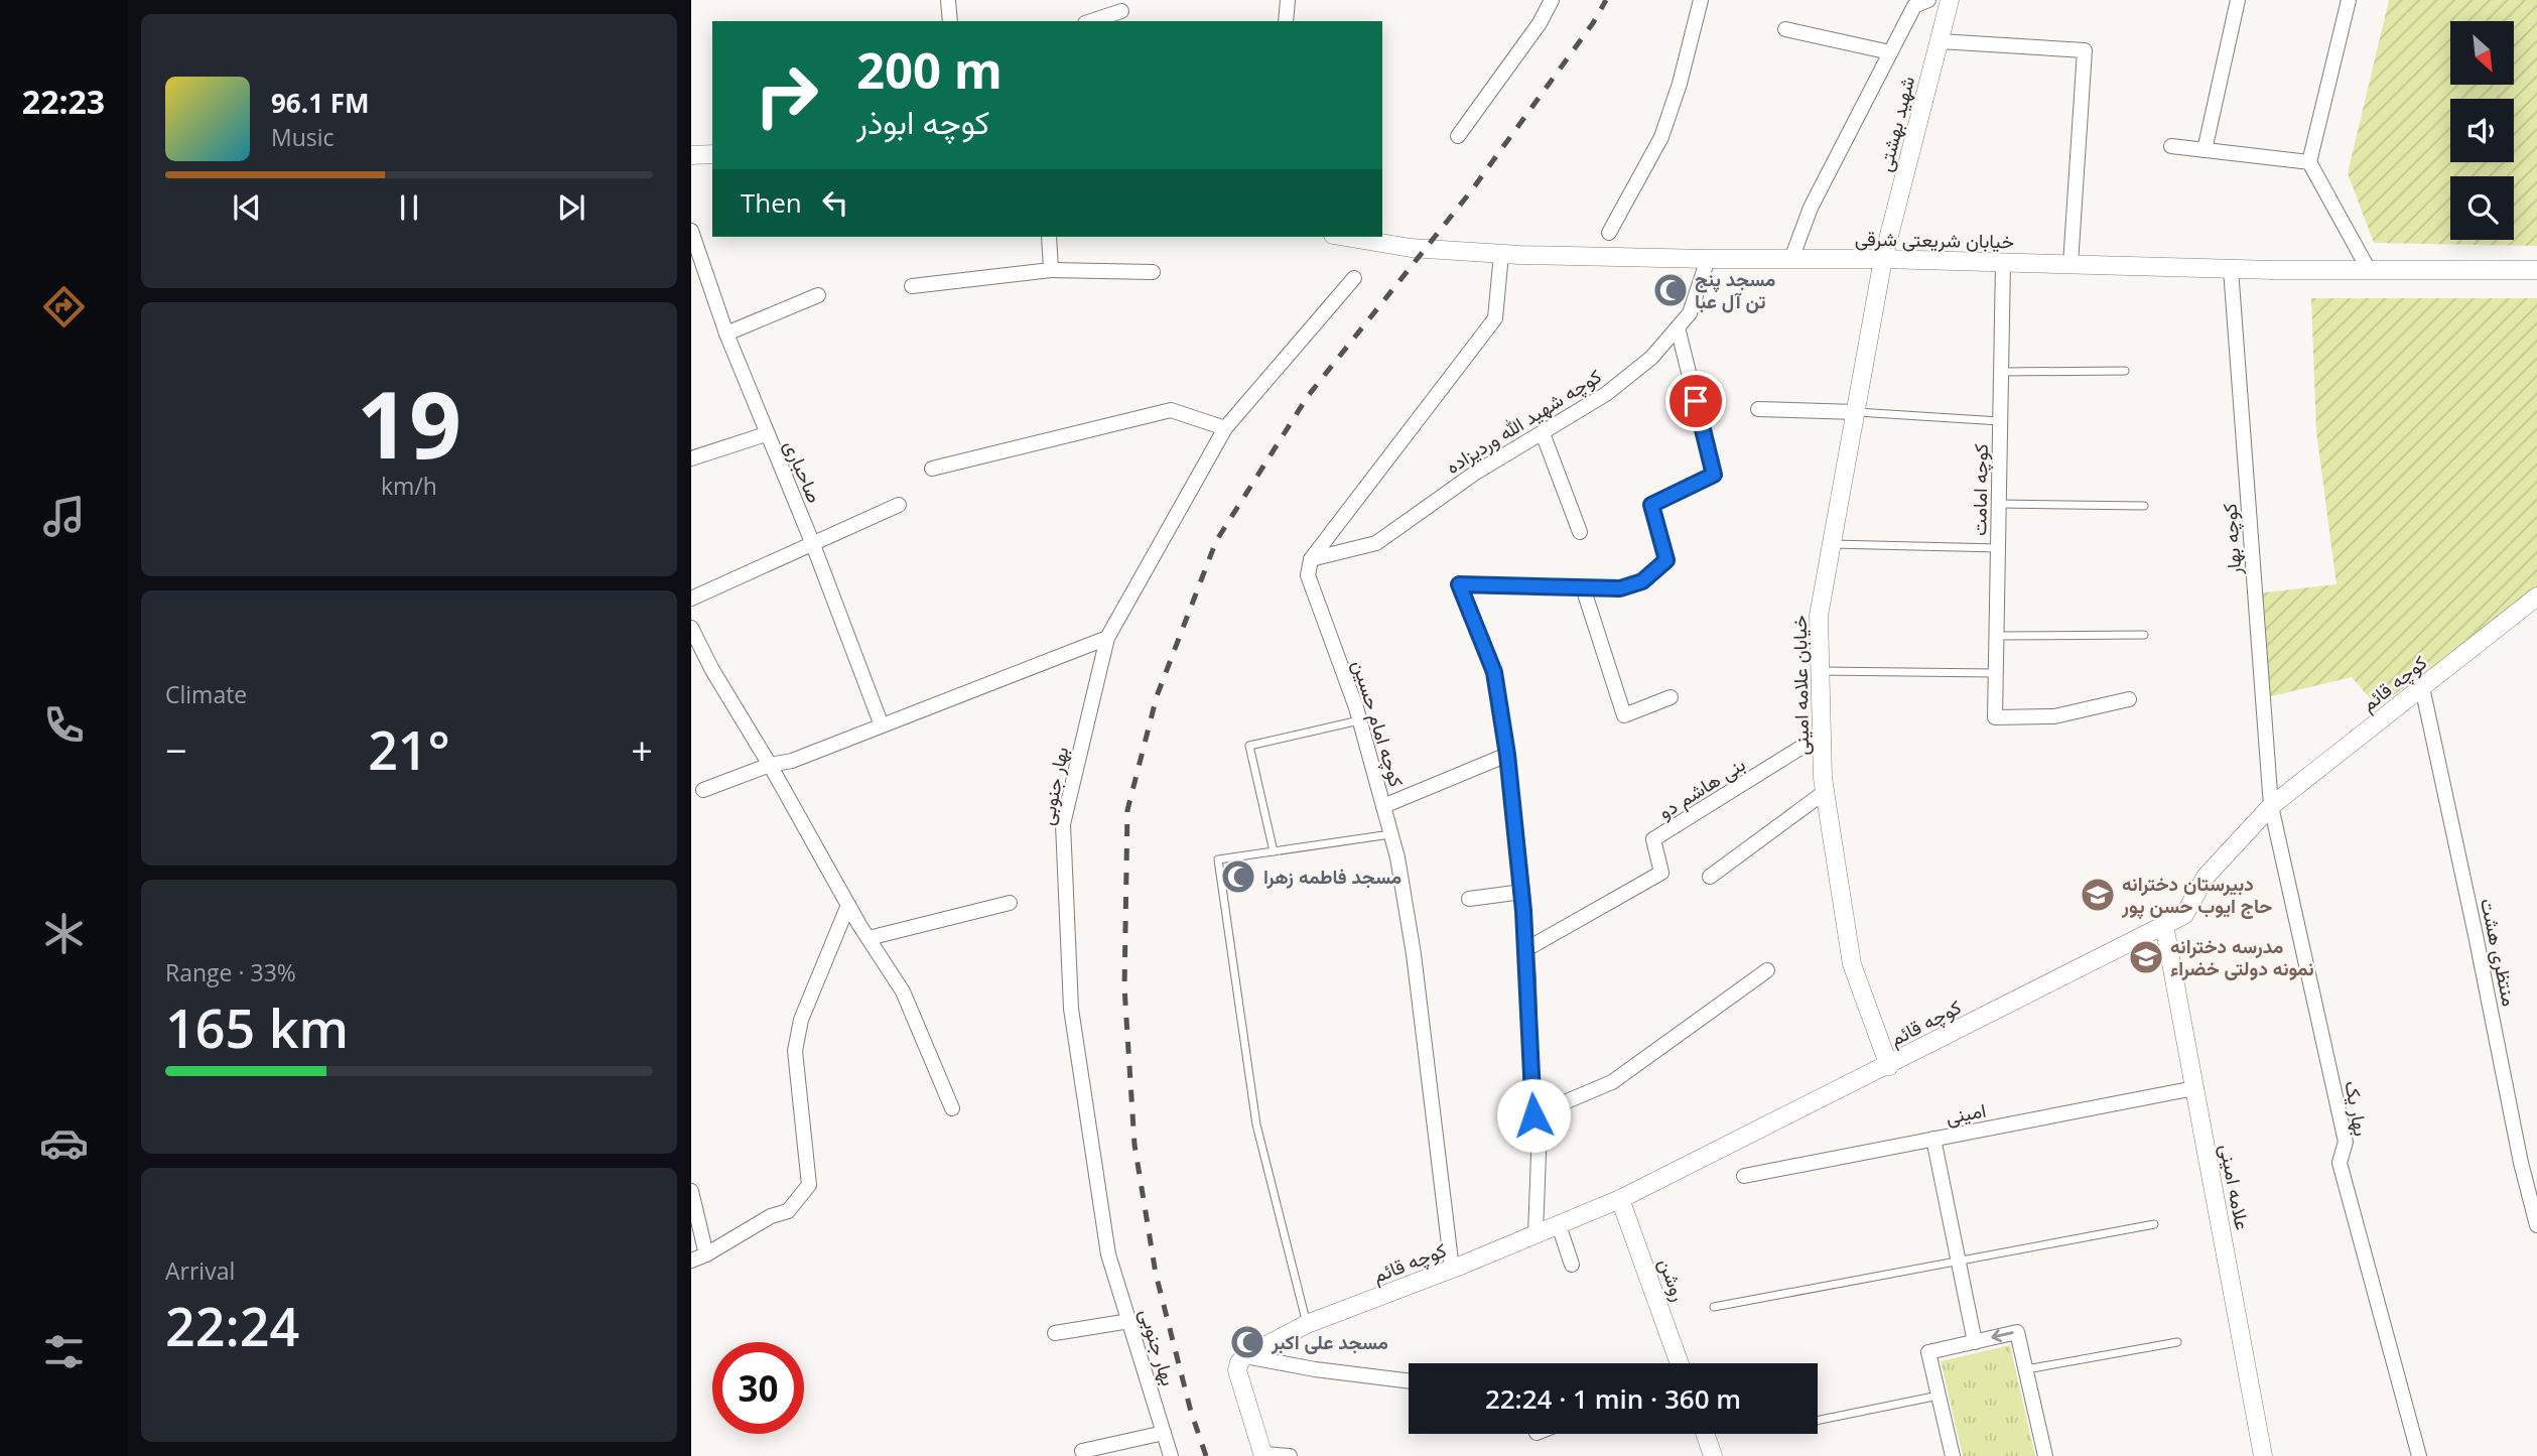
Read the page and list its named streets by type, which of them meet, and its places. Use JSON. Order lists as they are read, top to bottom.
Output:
{
  "streets": {
    "street": [
      "شهید بهشتی",
      "خیابان شریعتی شرقی",
      "کوچه شهید الله وردیزاده",
      "صاحباری",
      "کوچه امامت",
      "کوچه بهار",
      "کوچه قائم",
      "خیابان علامه امینی",
      "کوچه امام حسین",
      "بهار جنوبی",
      "بنی هاشم دو",
      "منتظری هشت",
      "بهار یک",
      "امینی",
      "علامه امینی",
      "روشن"
    ]
  },
  "crossings": [
    ["شهید بهشتی", "خیابان شریعتی شرقی"],
    ["شهید بهشتی", "خیابان علامه امینی"],
    ["خیابان شریعتی شرقی", "کوچه شهید الله وردیزاده"],
    ["خیابان شریعتی شرقی", "کوچه امامت"],
    ["خیابان شریعتی شرقی", "کوچه بهار"],
    ["خیابان شریعتی شرقی", "خیابان علامه امینی"],
    ["کوچه شهید الله وردیزاده", "کوچه امام حسین"],
    ["کوچه بهار", "کوچه قائم"],
    ["کوچه بهار", "بهار یک"],
    ["کوچه قائم", "خیابان علامه امینی"],
    ["کوچه قائم", "کوچه امام حسین"],
    ["کوچه قائم", "منتظری هشت"],
    ["کوچه قائم", "بهار یک"],
    ["کوچه قائم", "علامه امینی"],
    ["کوچه قائم", "روشن"],
    ["خیابان علامه امینی", "بنی هاشم دو"],
    ["امینی", "علامه امینی"]
  ],
  "places": {
    "mosque": ["مسجد پنج تن آل عبا", "مسجد فاطمه زهرا", "مسجد علی اکبر"],
    "school or university": ["دبیرستان دخترانه حاج ایوب حسن پور", "مدرسه دخترانه نمونه دولتی خضراء"]
  },
  "north": "bottom right",
  "page": {
    "tabs": "22:23",
    "turn": ["200 m", "کوچه ابوذر"],
    "song": ["96.1 FM", "Music"],
    "then": "Then",
    "tile": [
      ["19", "km/h"],
      "Climate",
      ["Range · 33%", "165 km"],
      ["Arrival", "22:24"]
    ],
    "heat": ["−", "21°", "+"],
    "limit": "30",
    "trip": "22:24 · 1 min · 360 m"
  }
}
